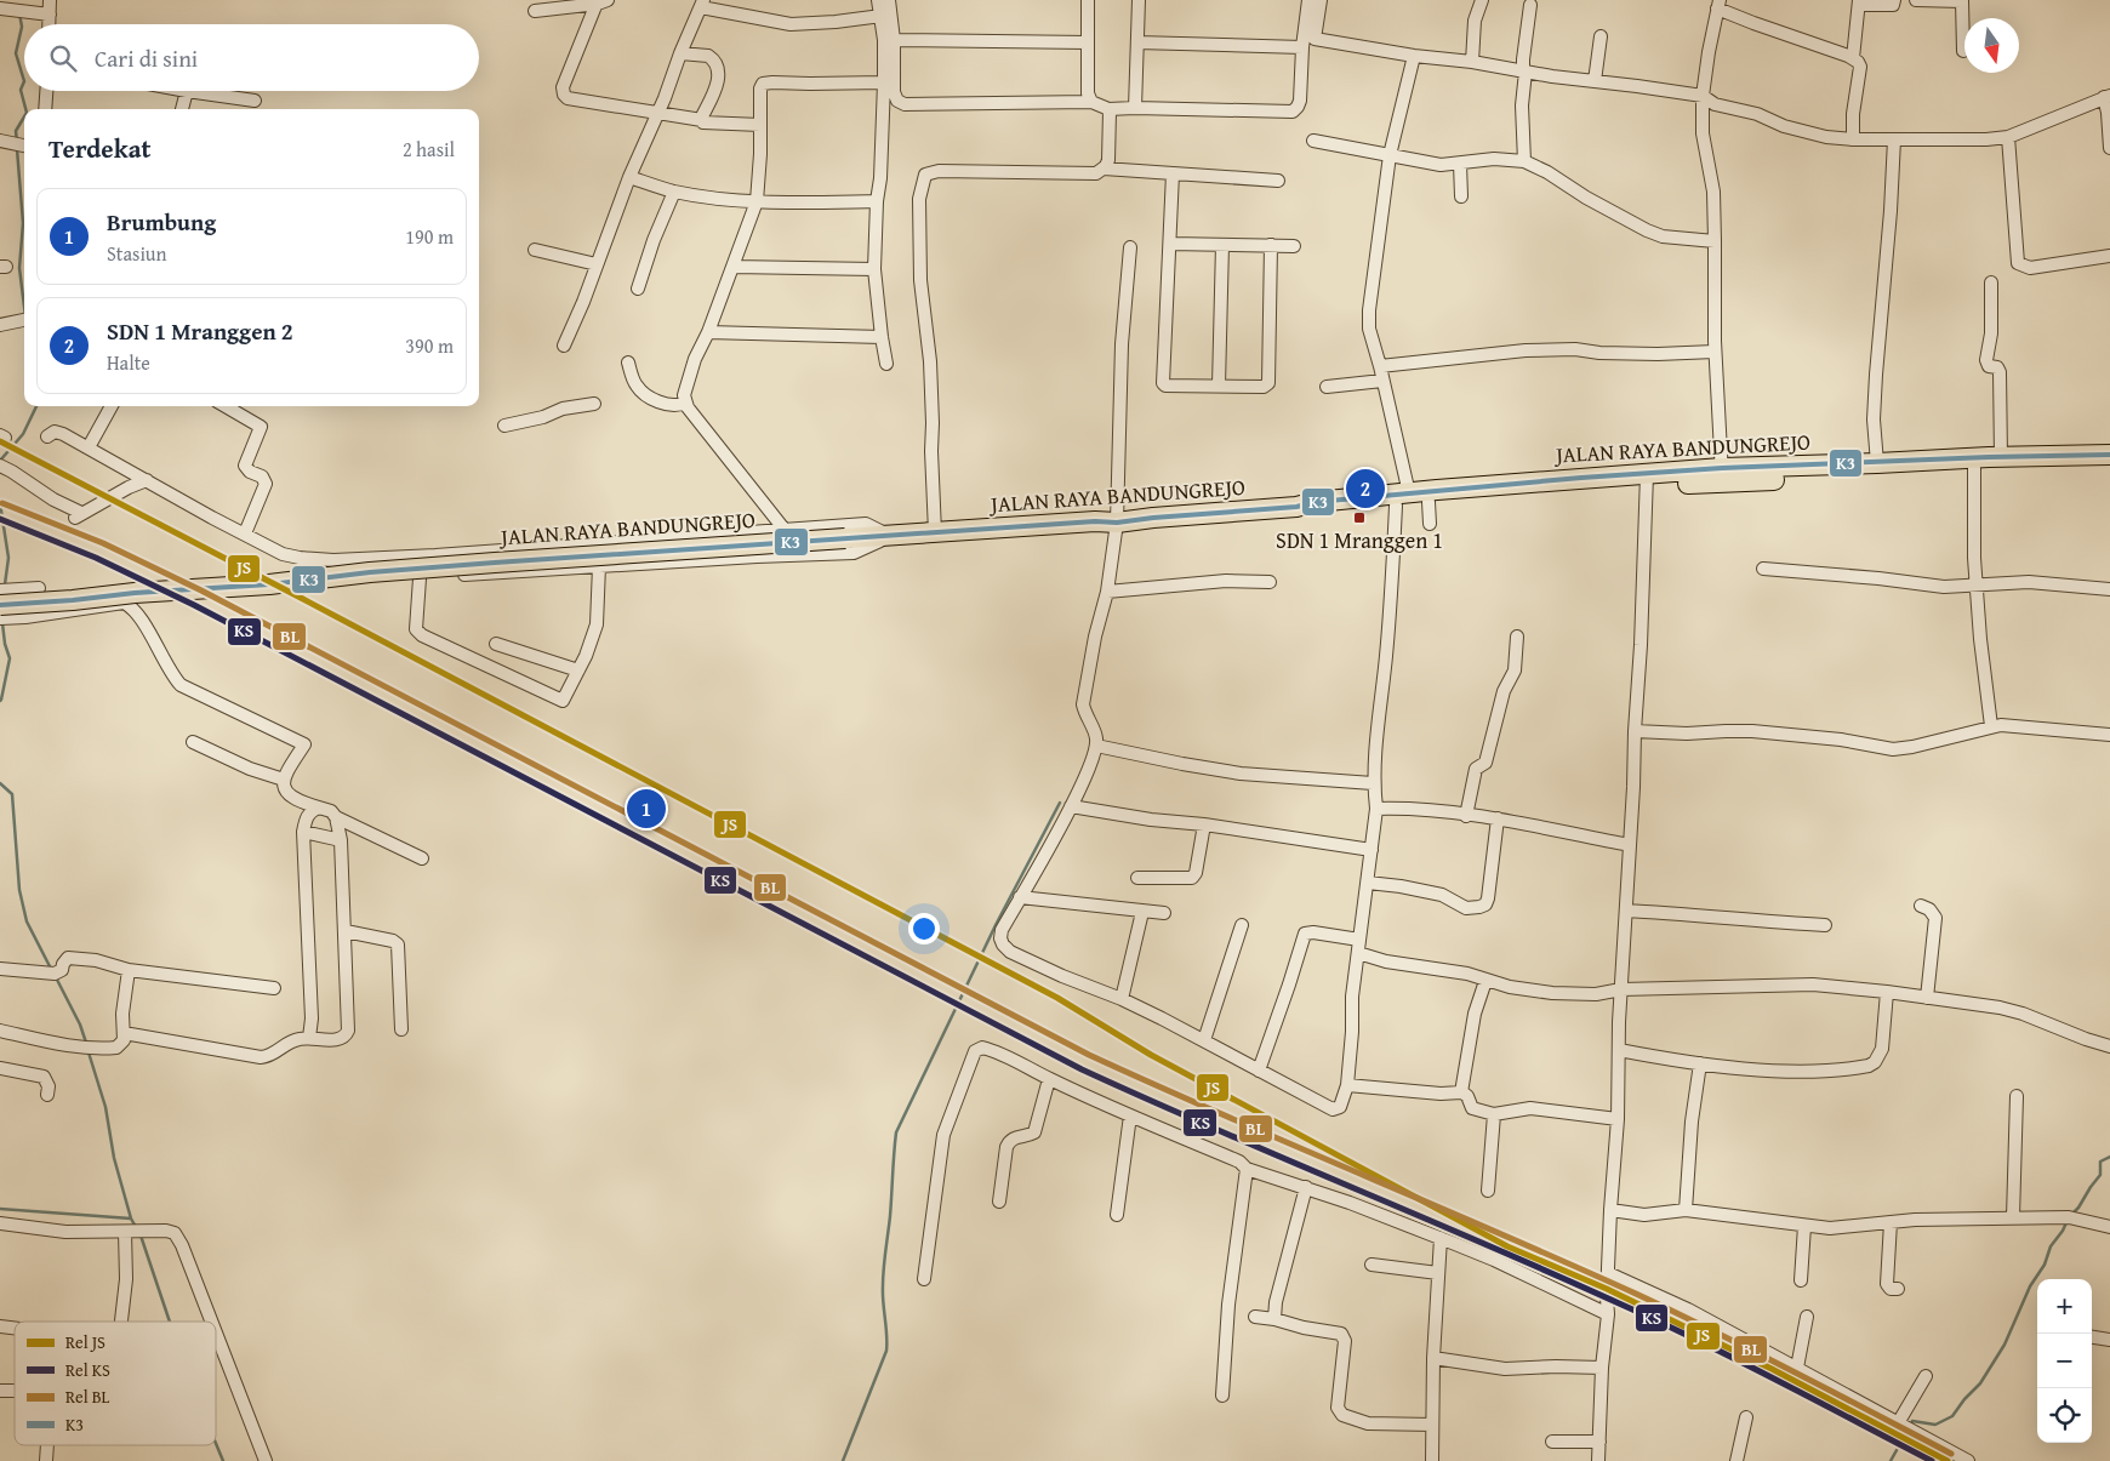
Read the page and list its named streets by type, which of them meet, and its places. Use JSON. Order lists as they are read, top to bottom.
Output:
{
  "streets": {
    "main road": ["JALAN RAYA BANDUNGREJO"]
  },
  "places": {
    "transit": ["SDN 1 Mranggen 1"]
  },
  "lines": [
    "rail line JS",
    "transit line K3",
    "rail line BL",
    "rail line KS"
  ],
  "legend": [
    "Rel JS",
    "Rel KS",
    "Rel BL",
    "K3"
  ],
  "north": "bottom",
  "page": {
    "search": "Cari di sini",
    "heading": ["Terdekat", "2 hasil"],
    "list": [
      {
        "mark": "1",
        "name": "Brumbung",
        "note": "Stasiun",
        "value": "190 m"
      },
      {
        "mark": "2",
        "name": "SDN 1 Mranggen 2",
        "note": "Halte",
        "value": "390 m"
      }
    ],
    "pins": ["2", "1"],
    "map_buttons": ["+", "−"]
  }
}
